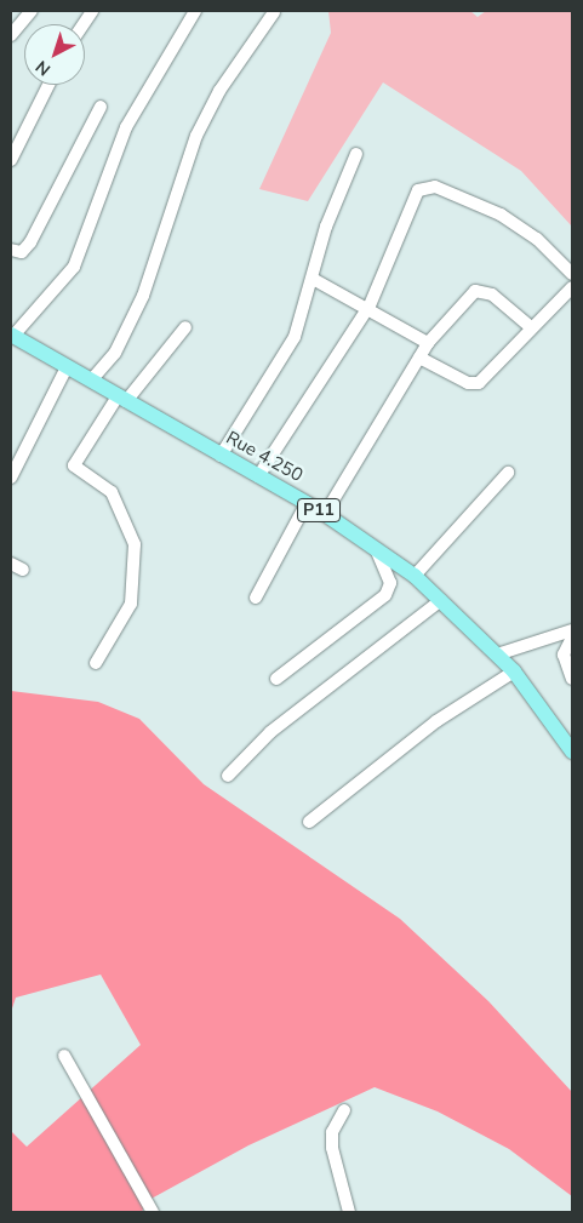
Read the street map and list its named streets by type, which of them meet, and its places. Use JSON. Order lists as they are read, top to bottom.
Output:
{
  "streets": {
    "main road": ["Rue 4.250", "P11"]
  },
  "north": "bottom left"
}
